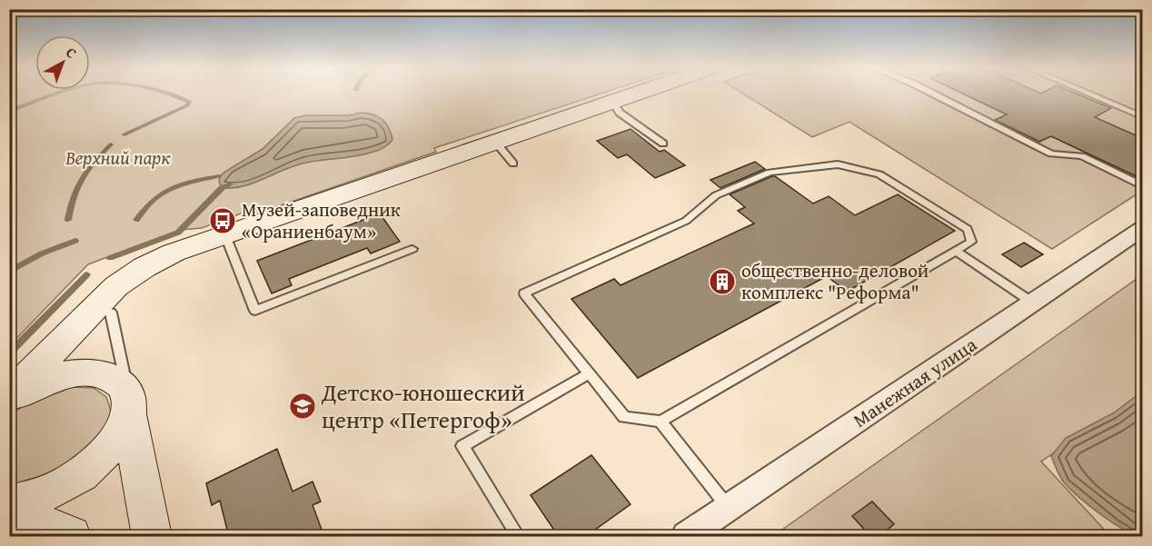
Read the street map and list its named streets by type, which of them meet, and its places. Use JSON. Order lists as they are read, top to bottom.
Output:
{
  "streets": {
    "street": ["Манежная улица"]
  },
  "parks": ["Верхний парк"],
  "places": {
    "bus stop": ["Музей-заповедник «Ораниенбаум»"],
    "building": ["oбщеcтвенно-деловoй кoмплeкc \"Peфoрма\""],
    "school or university": ["Детско-юношеский центр «Петергоф»"]
  },
  "north": "top right"
}
